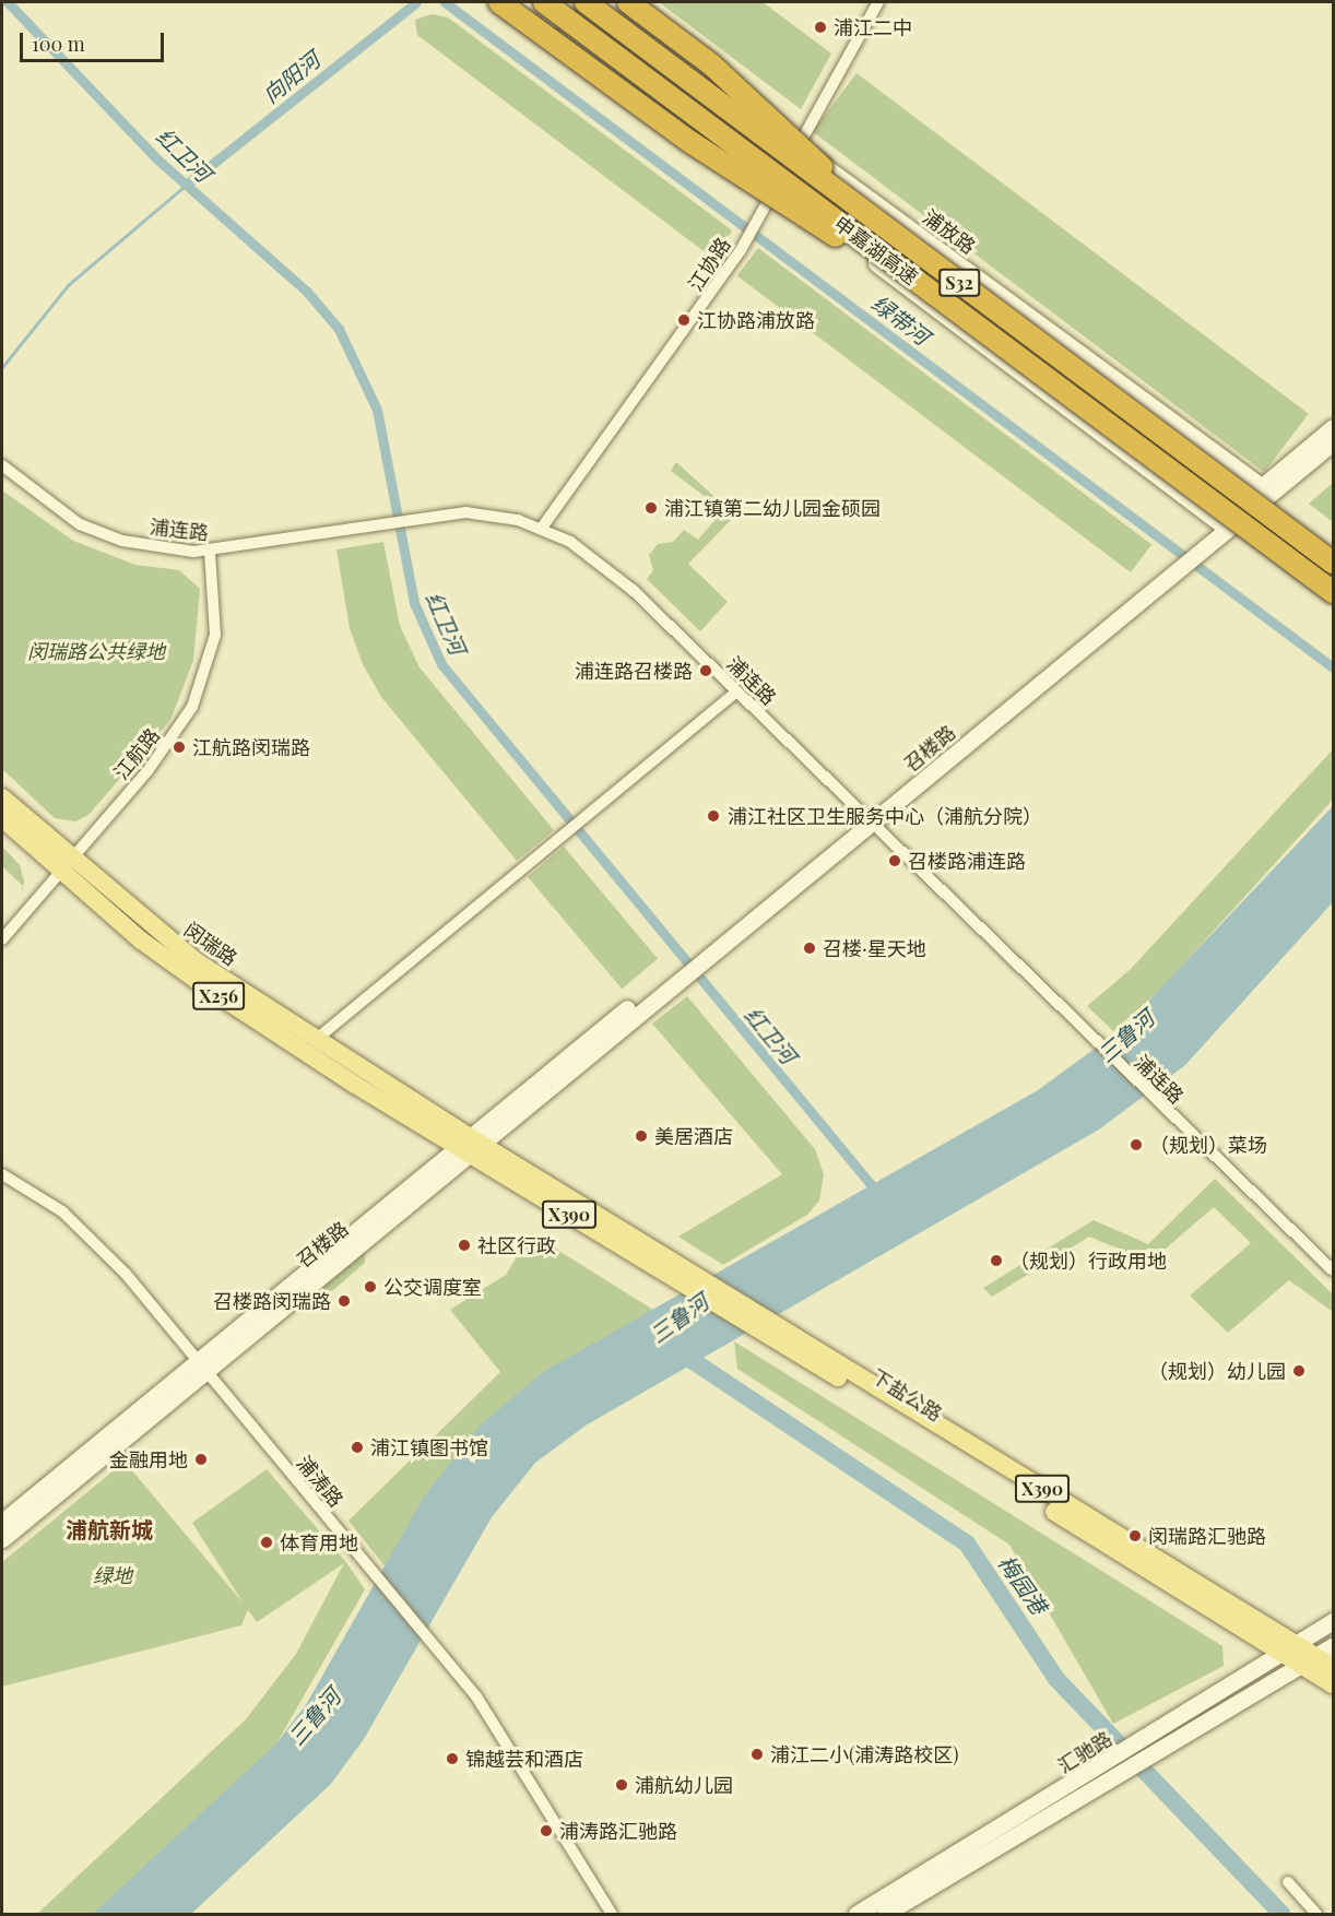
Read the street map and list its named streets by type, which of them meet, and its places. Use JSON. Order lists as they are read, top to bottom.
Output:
{
  "streets": {
    "highway": ["申嘉湖高速", "S32"],
    "main road": [
      "闵瑞路",
      "X256",
      "X390",
      "下盐公路"
    ],
    "street": [
      "浦放路",
      "江协路",
      "浦连路",
      "召楼路",
      "江航路",
      "浦涛路",
      "汇驰路"
    ]
  },
  "crossings": [
    ["浦放路", "江协路"],
    ["江协路", "浦连路"],
    ["浦连路", "召楼路"],
    ["浦连路", "江航路"],
    ["召楼路", "闵瑞路"],
    ["召楼路", "下盐公路"],
    ["召楼路", "浦涛路"],
    ["江航路", "闵瑞路"],
    ["闵瑞路", "下盐公路"],
    ["下盐公路", "汇驰路"]
  ],
  "districts": ["浦航新城"],
  "water": [
    "向阳河",
    "红卫河",
    "绿带河",
    "三鲁河",
    "梅园港"
  ],
  "parks": ["闵瑞路公共绿地", "绿地"],
  "places": [
    "浦江二中",
    "江协路浦放路",
    "浦江镇第二幼儿园金硕园",
    "浦连路召楼路",
    "江航路闵瑞路",
    "浦江社区卫生服务中心（浦航分院）",
    "召楼路浦连路",
    "召楼·星天地",
    "美居酒店",
    "（规划）菜场",
    "社区行政",
    "（规划）行政用地",
    "公交调度室",
    "召楼路闵瑞路",
    "（规划）幼儿园",
    "浦江镇图书馆",
    "金融用地",
    "闵瑞路汇驰路",
    "体育用地",
    "浦江二小(浦涛路校区)",
    "锦越芸和酒店",
    "浦航幼儿园",
    "浦涛路汇驰路"
  ],
  "scale_bar": "100 m"
}
